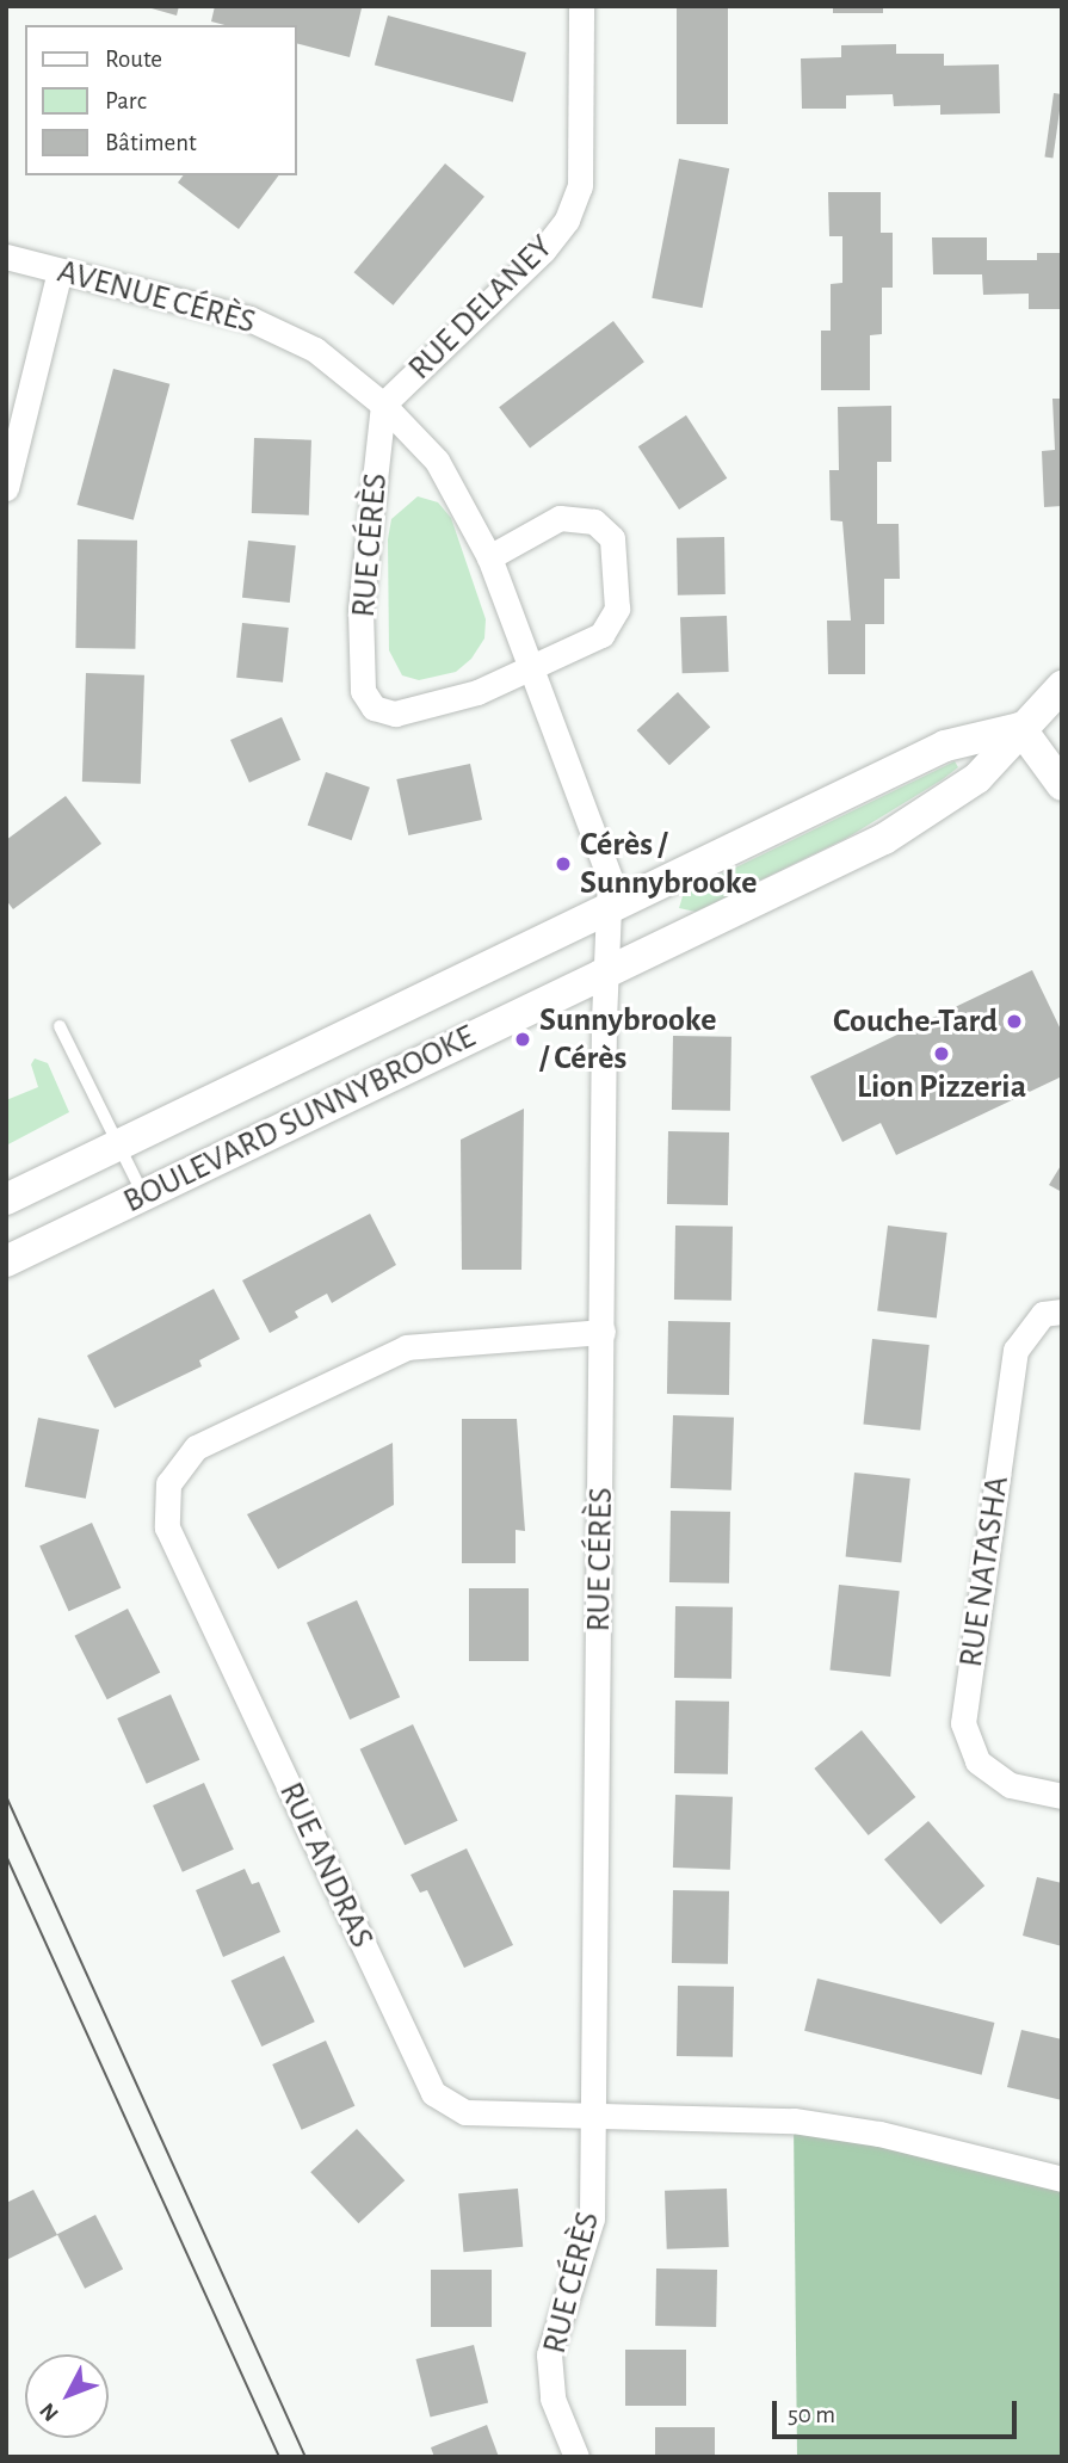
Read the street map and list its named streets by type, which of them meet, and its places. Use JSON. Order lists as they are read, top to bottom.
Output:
{
  "streets": {
    "street": [
      "AVENUE CÉRÈS",
      "RUE DELANEY",
      "RUE CÉRÈS",
      "BOULEVARD SUNNYBROOKE",
      "RUE NATASHA",
      "RUE ANDRAS"
    ]
  },
  "crossings": [
    ["AVENUE CÉRÈS", "RUE DELANEY"],
    ["AVENUE CÉRÈS", "RUE CÉRÈS"],
    ["RUE DELANEY", "RUE CÉRÈS"],
    ["RUE CÉRÈS", "BOULEVARD SUNNYBROOKE"],
    ["RUE CÉRÈS", "RUE ANDRAS"]
  ],
  "places": [
    "Cérès / Sunnybrooke",
    "Couche-Tard",
    "Sunnybrooke / Cérès",
    "Lion Pizzeria"
  ],
  "legend": ["Route", "Parc", "Bâtiment"],
  "scale_bar": "50 m",
  "north": "bottom left"
}
